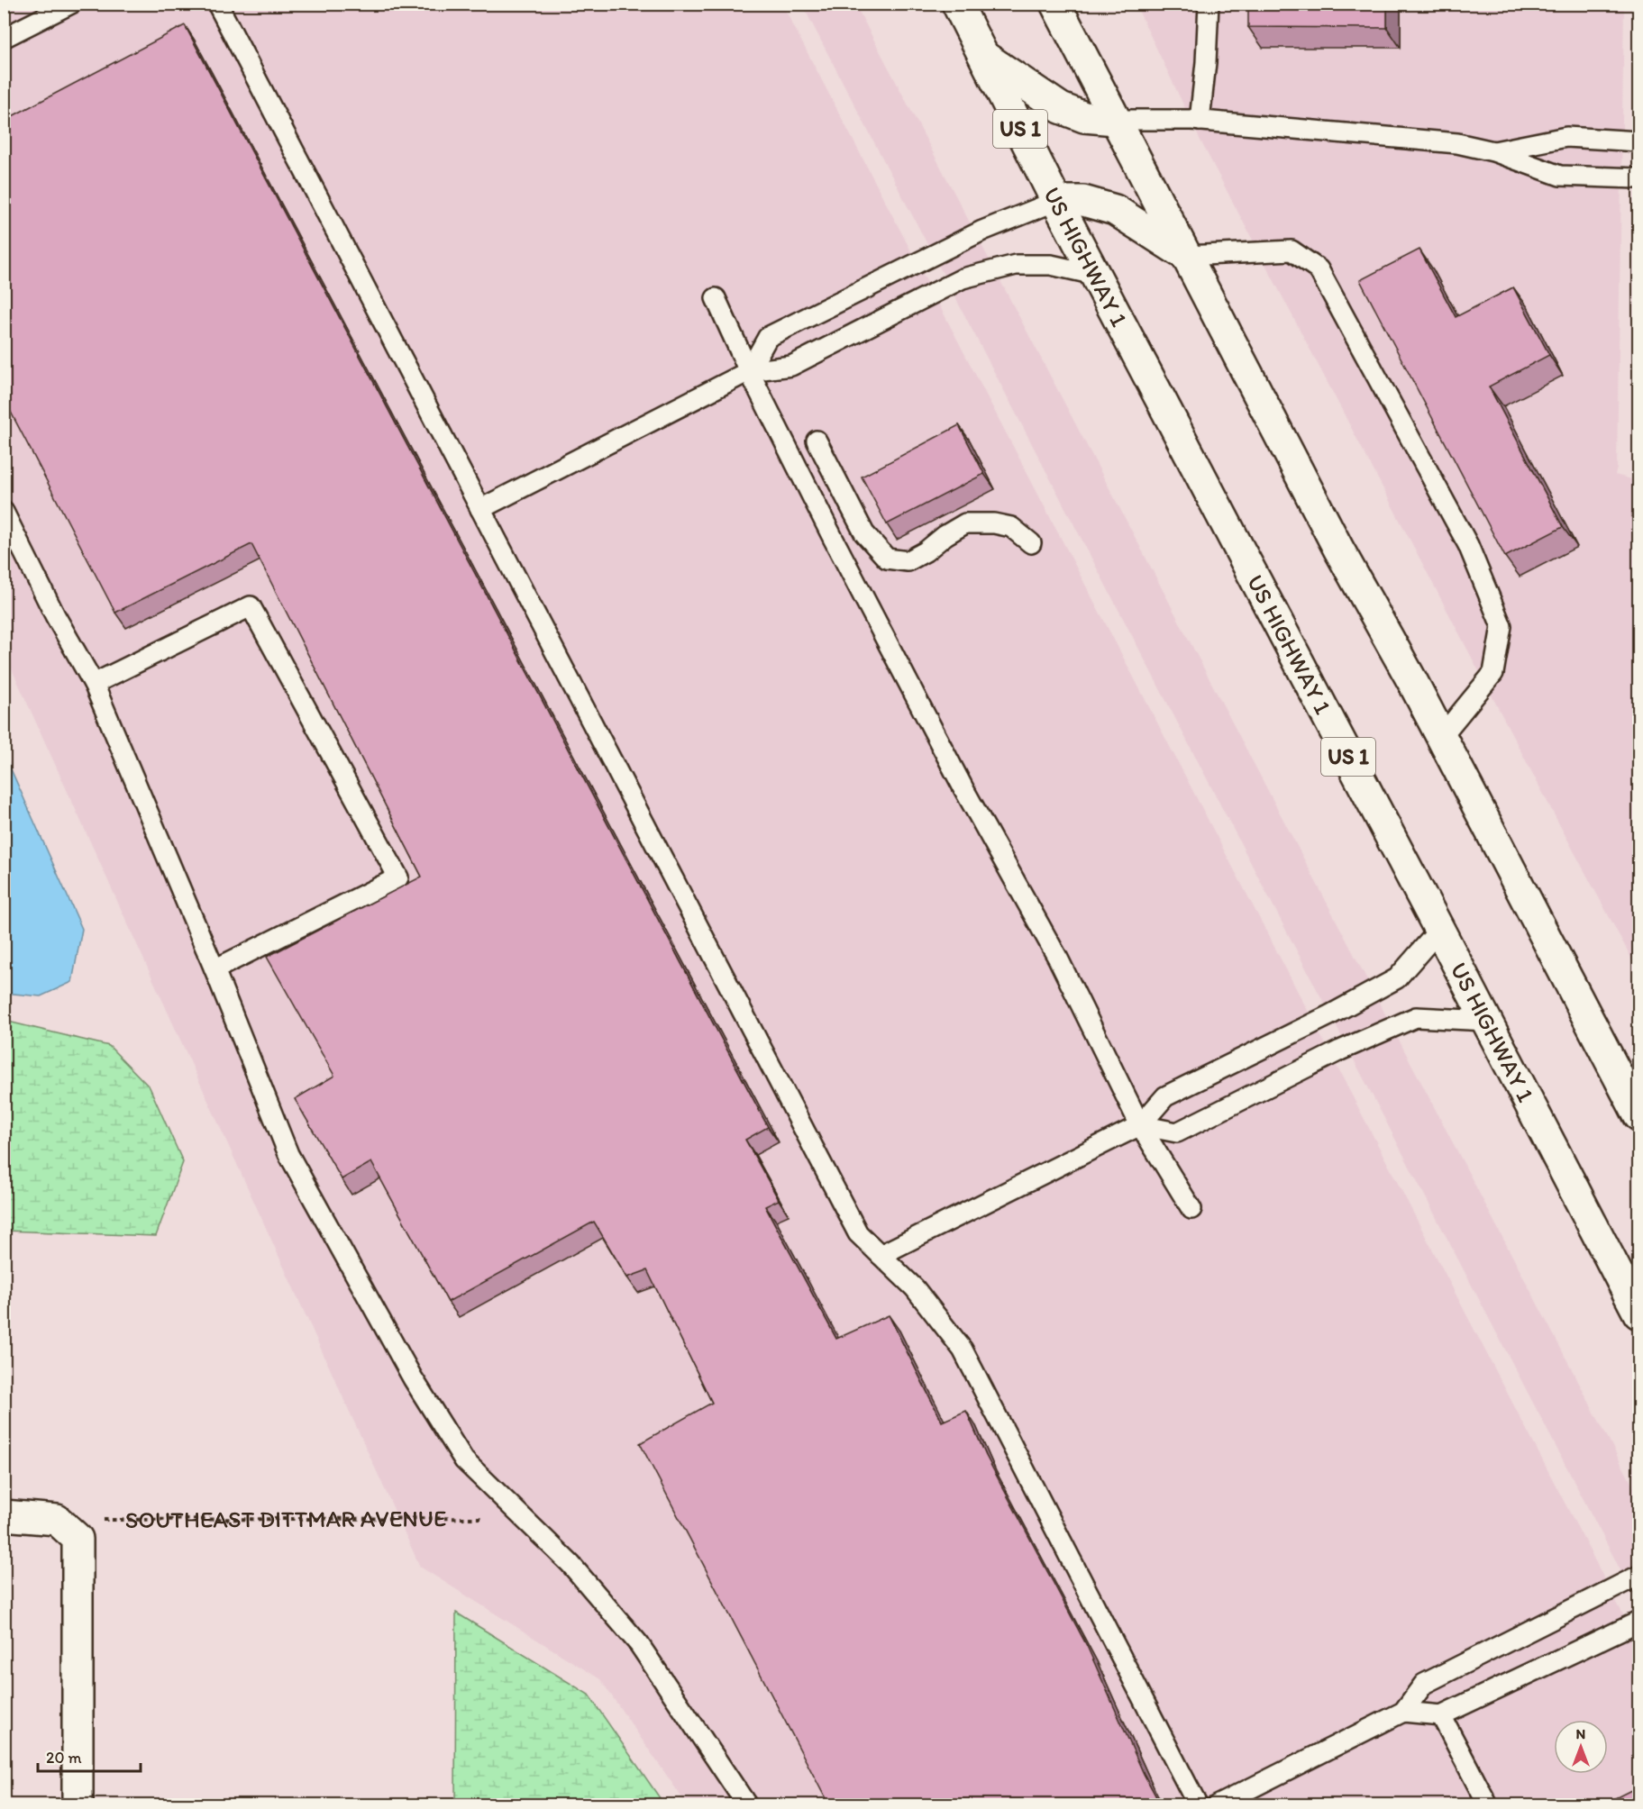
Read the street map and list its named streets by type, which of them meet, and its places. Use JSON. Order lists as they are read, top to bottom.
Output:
{
  "streets": {
    "main road": ["US 1", "US HIGHWAY 1"],
    "path": ["SOUTHEAST DITTMAR AVENUE"]
  },
  "scale_bar": "20 m",
  "north": "top"
}
